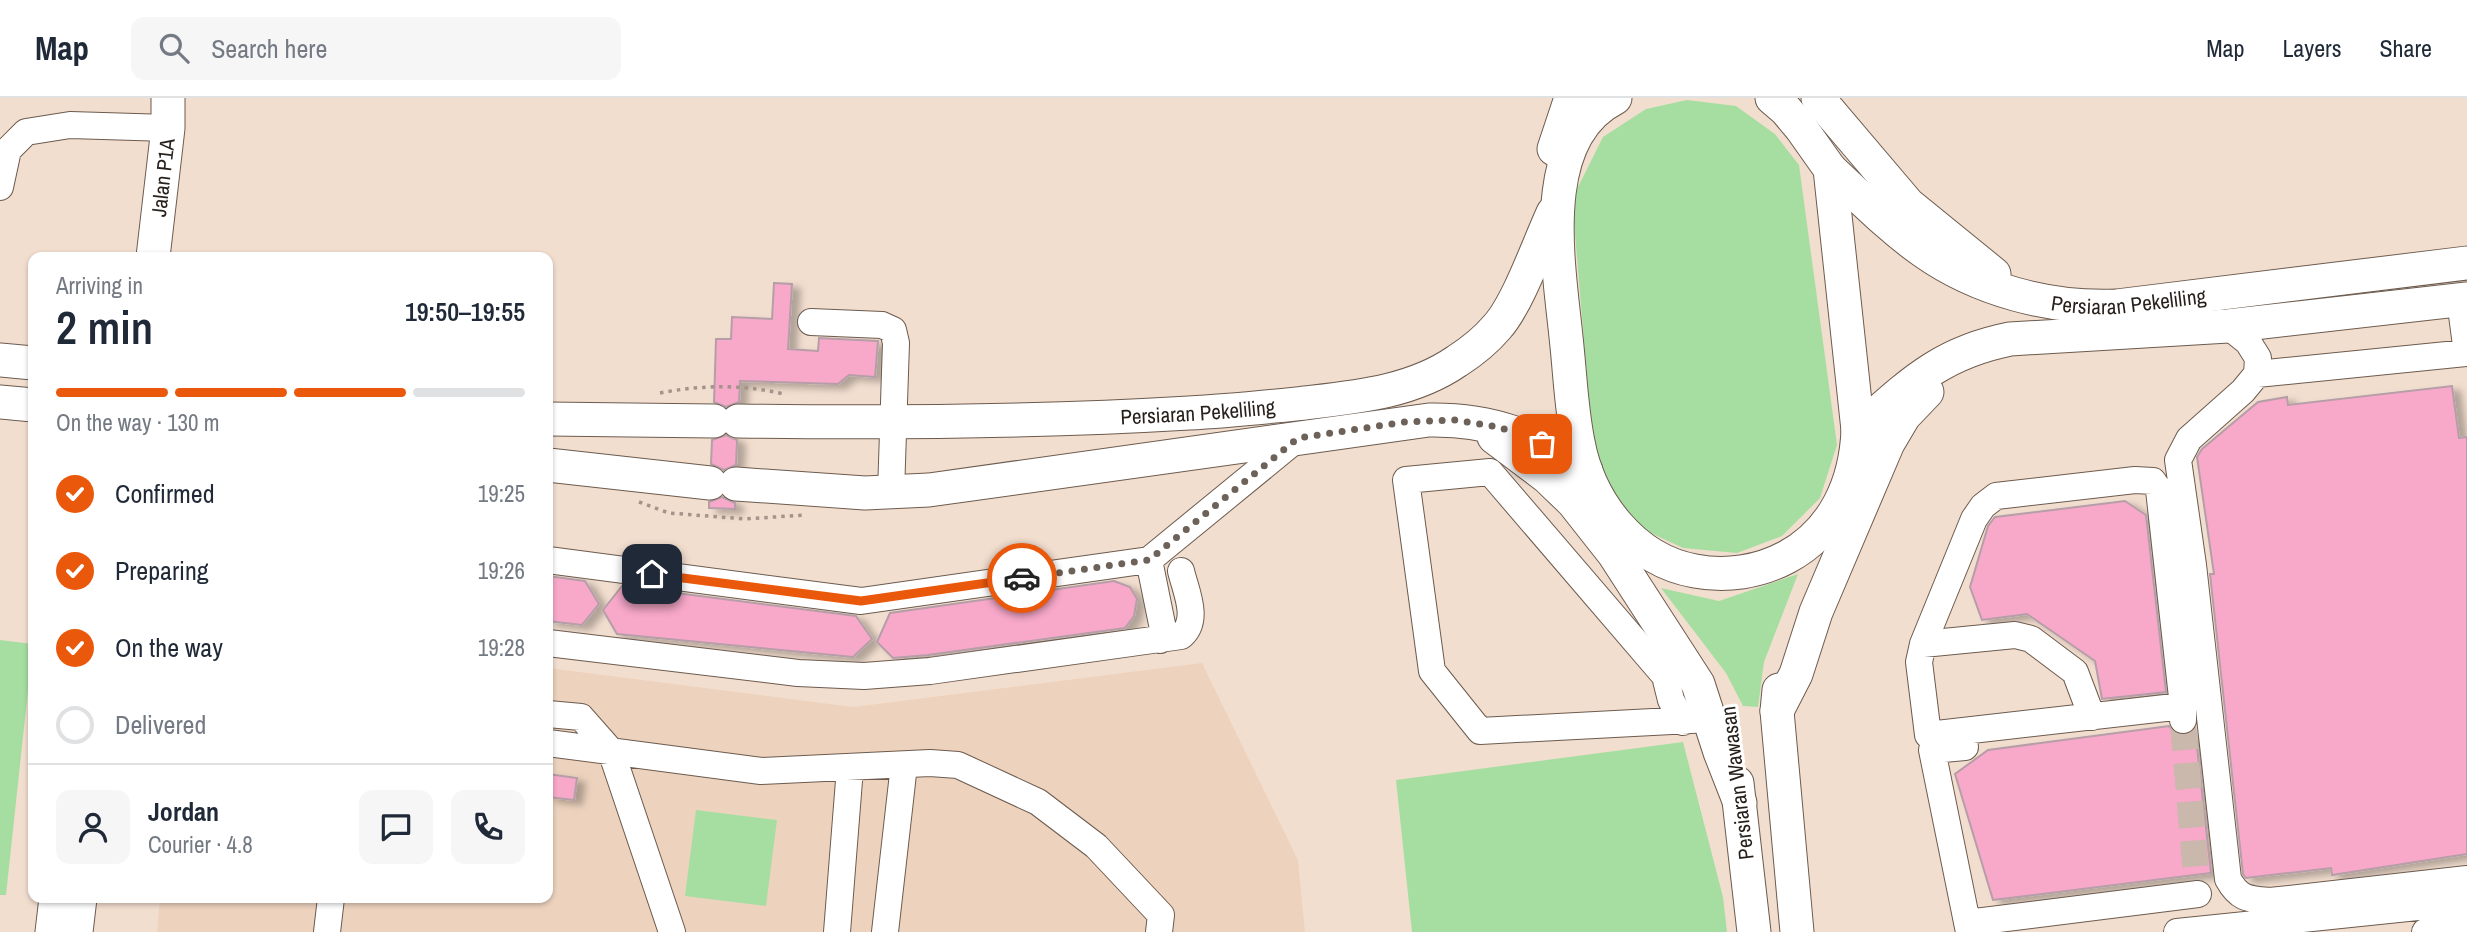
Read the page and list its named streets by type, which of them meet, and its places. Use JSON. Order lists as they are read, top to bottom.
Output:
{
  "streets": {
    "main road": ["Jalan P1A", "Persiaran Pekeliling", "Persiaran Wawasan"]
  },
  "page": {
    "header": "Map",
    "search": "Search here",
    "nav": ["Map", "Layers", "Share"],
    "heading": ["2 min", "Arriving in", "19:50–19:55"],
    "panel": ["Jordan", "Courier · 4.8"],
    "bar": "On the way · 130 m",
    "list": [
      ["Confirmed", "19:25"],
      ["Preparing", "19:26"],
      ["On the way", "19:28"],
      "Delivered"
    ]
  }
}
